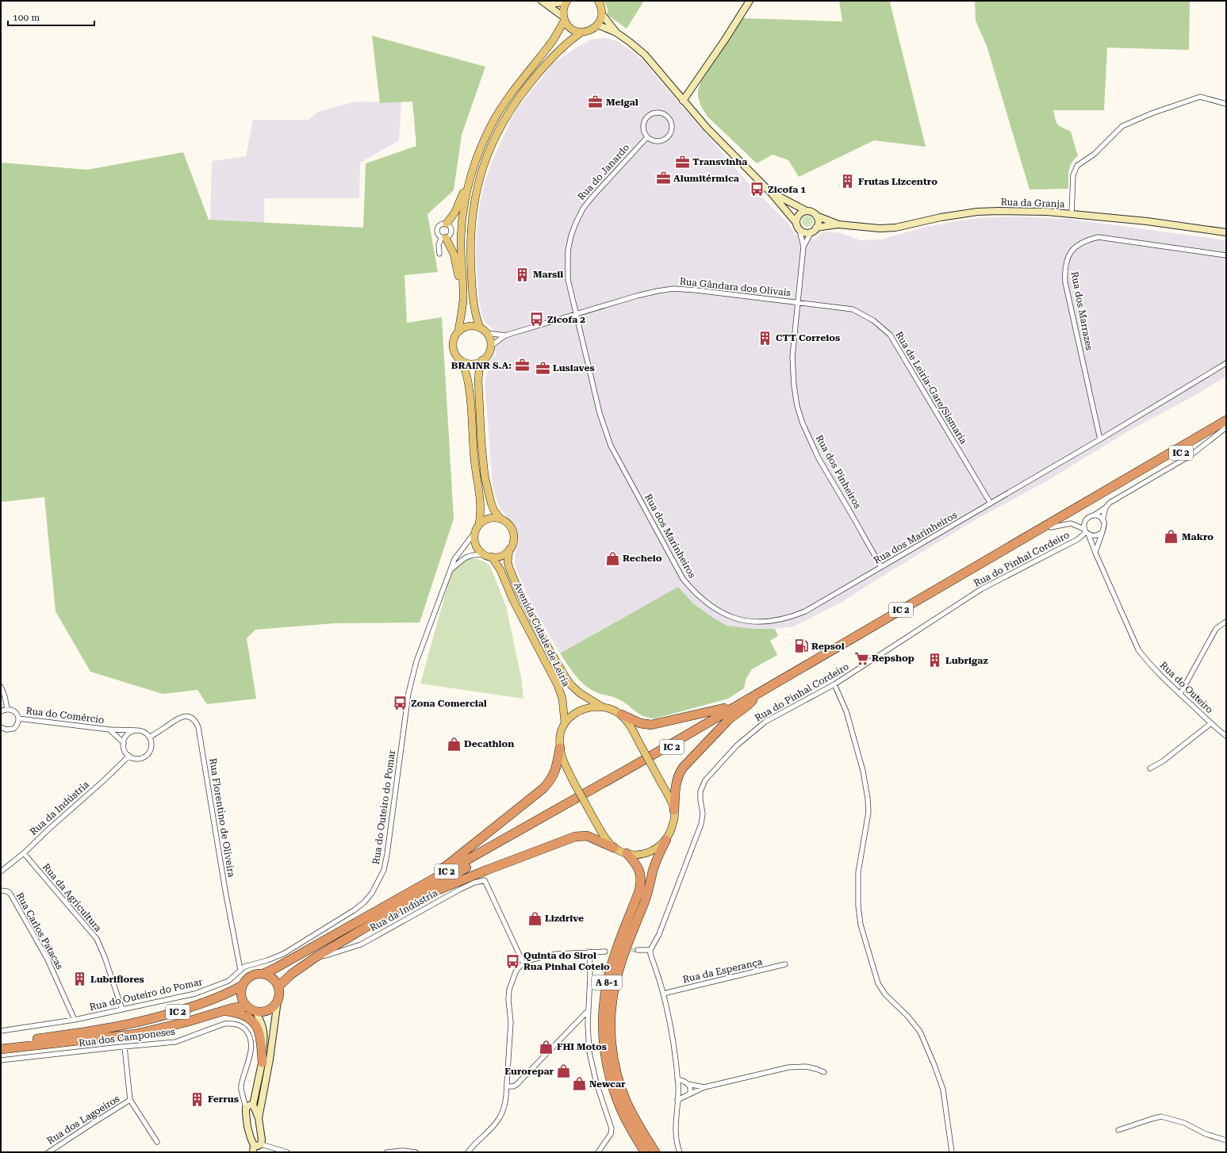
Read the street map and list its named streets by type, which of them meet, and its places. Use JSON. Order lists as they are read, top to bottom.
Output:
{
  "streets": {
    "highway": ["IC 2", "A 8-1"],
    "main road": ["Rua da Granja", "Avenida Cidade de Leiria"],
    "street": [
      "Rua do Janardo",
      "Rua Gândara dos Olivais",
      "Rua dos Marrazes",
      "Rua de Leiria-Gare/Sismaria",
      "Rua dos Pinheiros",
      "Rua dos Marinheiros",
      "Rua do Pinhal Cordeiro",
      "Rua do Outeiro",
      "Rua do Comércio",
      "Rua do Outeiro do Pomar",
      "Rua da Indústria",
      "Rua Florentino de Oliveira",
      "Rua da Agricultura",
      "Rua Carlos Patacas",
      "Rua da Esperança",
      "Rua dos Camponeses",
      "Rua dos Lagoeiros"
    ]
  },
  "crossings": [
    ["Rua do Janardo", "Rua Gândara dos Olivais"],
    ["Rua do Janardo", "Rua dos Marinheiros"],
    ["Rua da Granja", "Rua dos Pinheiros"],
    ["Rua Gândara dos Olivais", "Rua de Leiria-Gare/Sismaria"],
    ["Rua Gândara dos Olivais", "Rua dos Pinheiros"],
    ["Rua Gândara dos Olivais", "Rua dos Marinheiros"],
    ["Rua de Leiria-Gare/Sismaria", "Rua dos Pinheiros"],
    ["Rua de Leiria-Gare/Sismaria", "Rua dos Marinheiros"],
    ["IC 2", "Rua da Indústria"],
    ["Rua dos Pinheiros", "Rua dos Marinheiros"],
    ["Rua do Pinhal Cordeiro", "Rua do Outeiro"],
    ["Avenida Cidade de Leiria", "Rua do Outeiro do Pomar"],
    ["Rua do Comércio", "Rua da Indústria"],
    ["Rua do Comércio", "Rua Florentino de Oliveira"],
    ["Rua do Outeiro do Pomar", "Rua Florentino de Oliveira"],
    ["Rua do Outeiro do Pomar", "Rua da Agricultura"],
    ["Rua do Outeiro do Pomar", "Rua Carlos Patacas"],
    ["Rua da Indústria", "Rua Florentino de Oliveira"],
    ["Rua da Indústria", "Rua da Agricultura"],
    ["Rua dos Camponeses", "Rua dos Lagoeiros"]
  ],
  "places": {
    "office": [
      "Meigal",
      "Transvinha",
      "Alumitérmica",
      "BRAINR S.A:",
      "Lusiaves"
    ],
    "building": [
      "Frutas Lizcentro",
      "Marsil",
      "CTT Correios",
      "Lubrigaz",
      "Lubriflores",
      "Ferrus"
    ],
    "bus stop": [
      "Zicofa 1",
      "Zicofa 2",
      "Zona Comercial",
      "Quinta do Sirol Rua Pinhal Cotelo"
    ],
    "shop": [
      "Makro",
      "Recheio",
      "Decathlon",
      "Lizdrive",
      "FHI Motos",
      "Eurorepar",
      "Newcar"
    ],
    "fuel station": ["Repsol"],
    "supermarket": ["Repshop"]
  },
  "scale_bar": "100 m"
}
